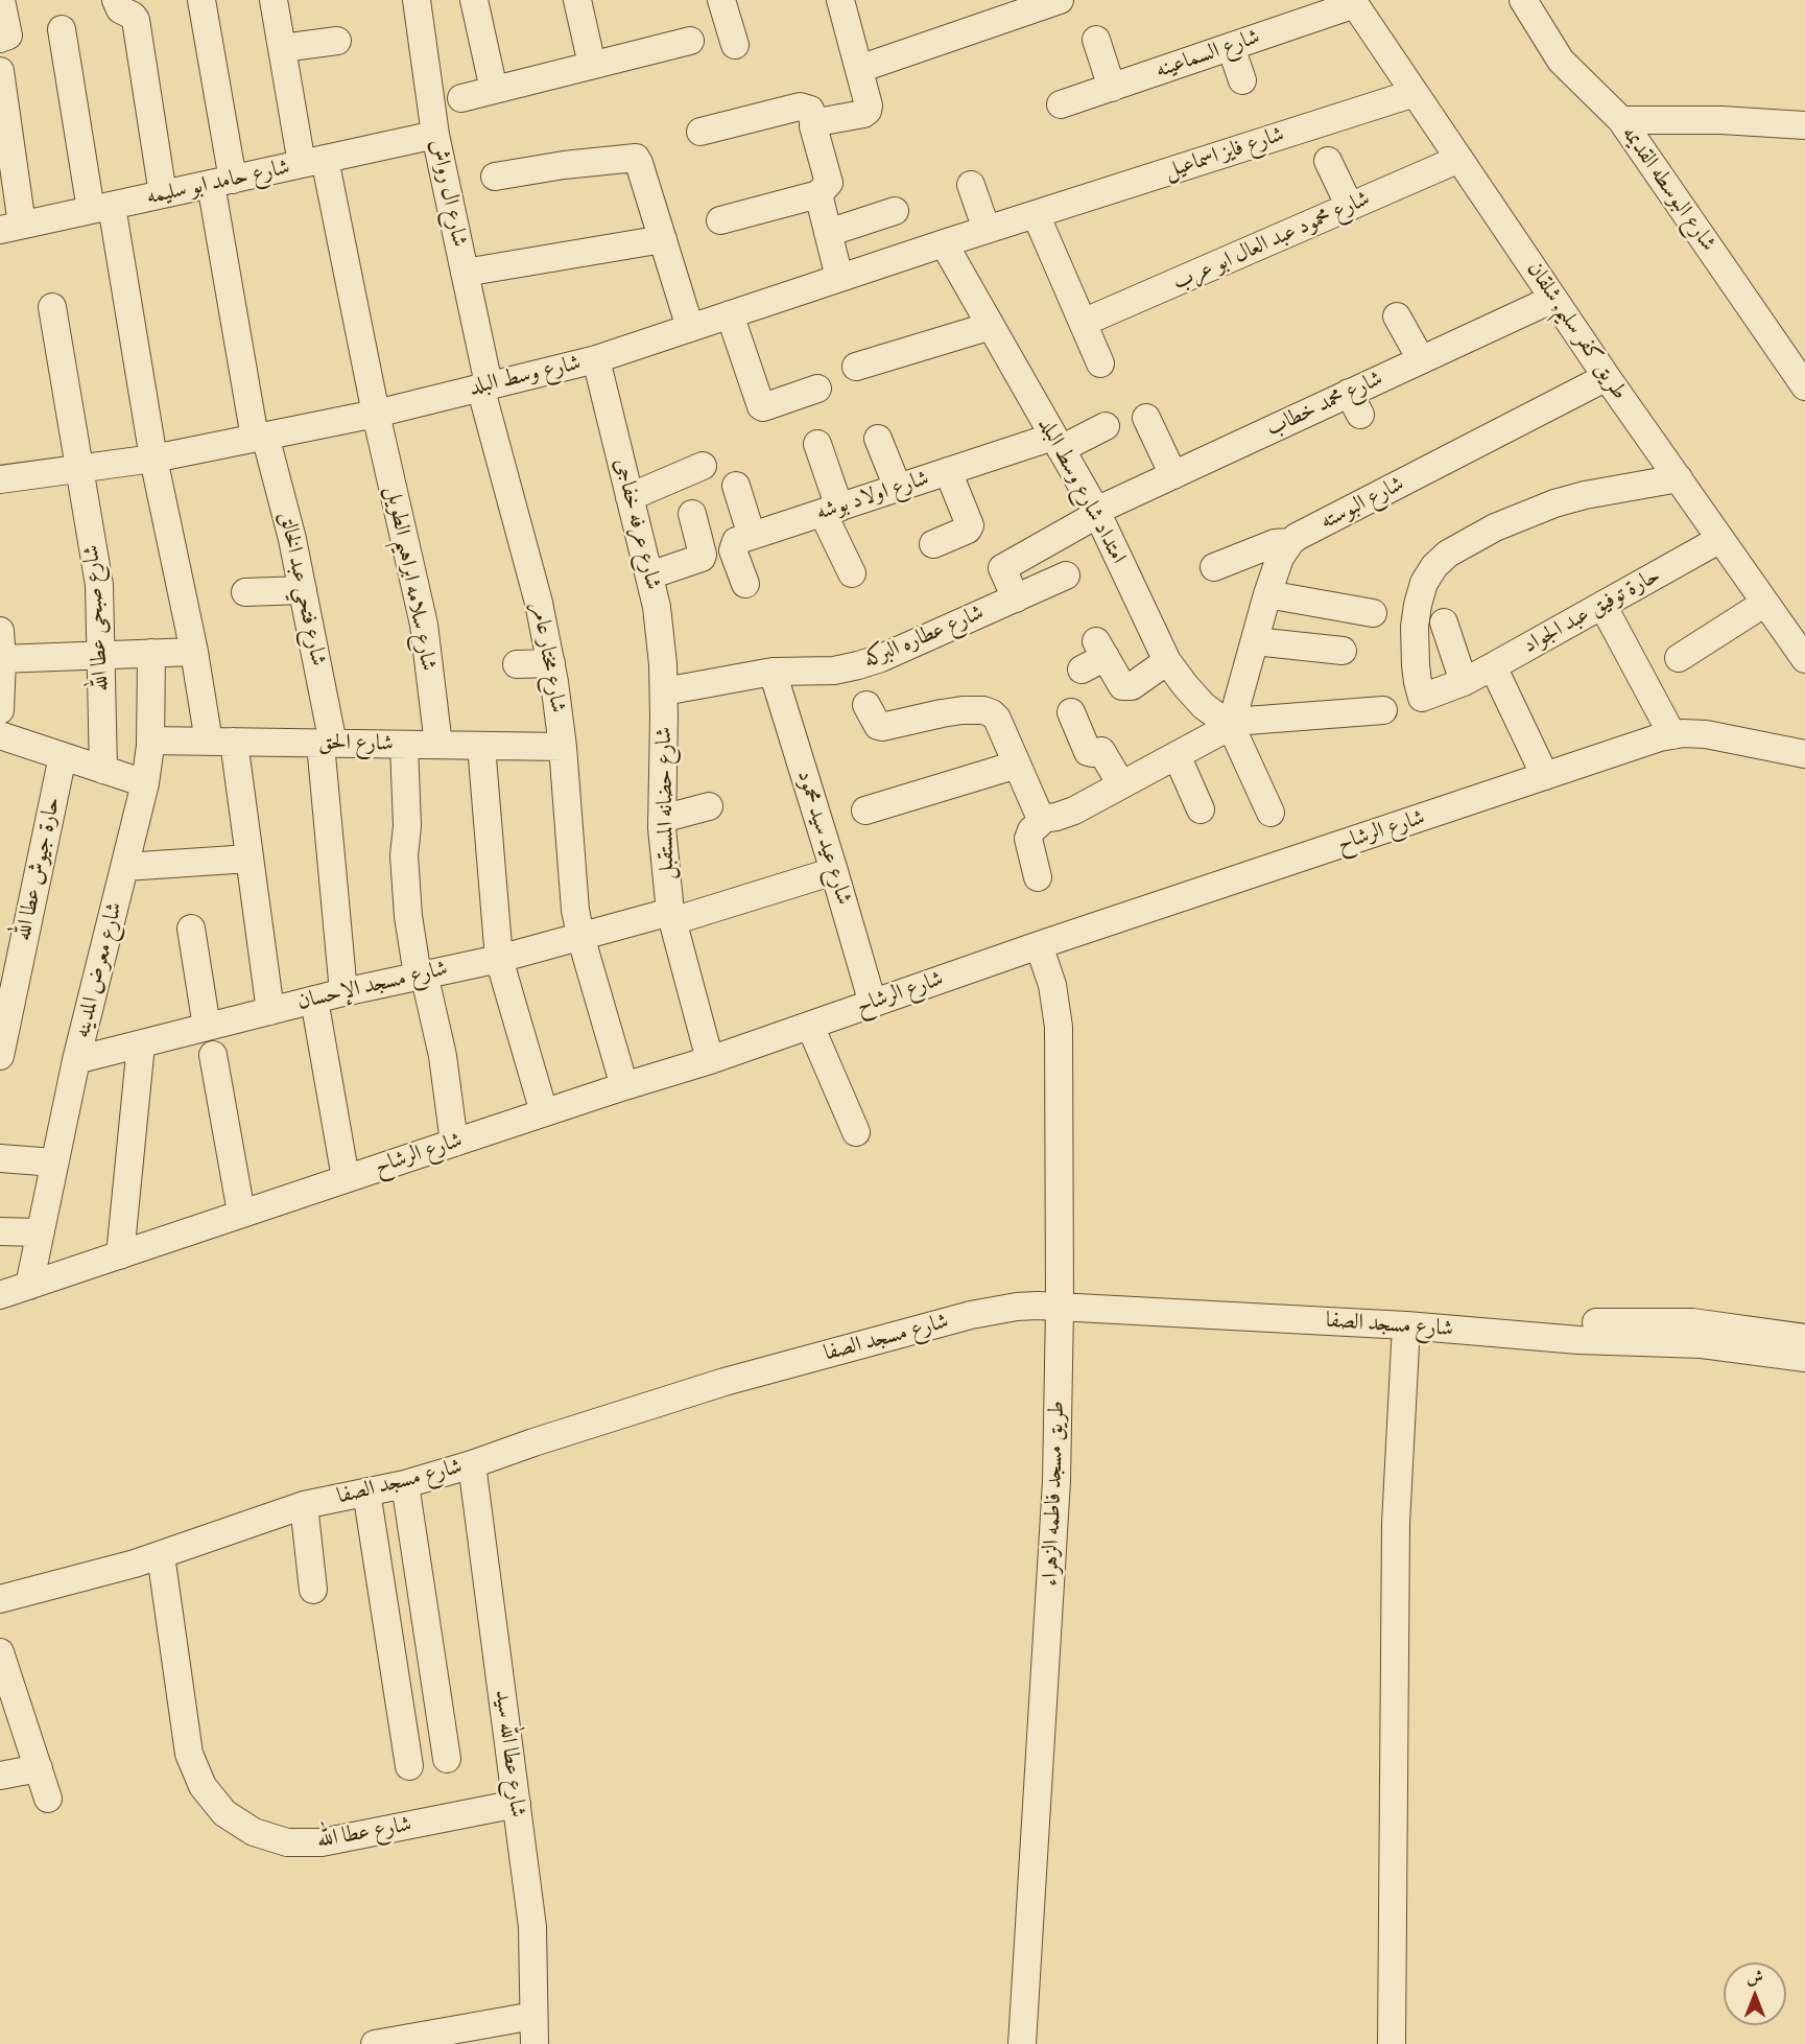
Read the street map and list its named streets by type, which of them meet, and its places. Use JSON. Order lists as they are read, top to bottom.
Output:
{
  "streets": {
    "street": [
      "شارع السماعينه",
      "شارع فايز اسماعيل",
      "شارع حامد ابو سليمه",
      "شارع البوسطه القديمه",
      "شارع ال رواش",
      "شارع محمود عبد العال ابو عرب",
      "طريق كفر سليم, شلقان",
      "شارع وسط البلد",
      "شارع محمد خطاب",
      "امتداد شارع وسط البلد",
      "شارع اولاد بوشه",
      "شارع البوسته",
      "شارع عرفه خفاجى",
      "شارع سلامه ابراهيم الطويل",
      "شارع فتحي عبد الخالق",
      "حارة توفيق عبد الجواد",
      "شارع صبحى عطا الله",
      "شارع عطاره البركه",
      "شارع مختار عامر",
      "شارع الحق",
      "شارع حضانه المستقبل",
      "شارع الرشاح",
      "شارع عيد سيد محمود",
      "حارة جيوش عطا الله",
      "شارع معرض المدينه",
      "شارع مسجد الإحسان",
      "شارع مسجد الصفا",
      "طريق مسجد فاطمه الزهراء",
      "شارع عطا الله سيد",
      "شارع عطا الله"
    ]
  },
  "crossings": [
    ["شارع السماعينه", "طريق كفر سليم, شلقان"],
    ["شارع فايز اسماعيل", "طريق كفر سليم, شلقان"],
    ["شارع فايز اسماعيل", "شارع وسط البلد"],
    ["شارع حامد ابو سليمه", "شارع ال رواش"],
    ["شارع حامد ابو سليمه", "شارع سلامه ابراهيم الطويل"],
    ["شارع حامد ابو سليمه", "شارع فتحي عبد الخالق"],
    ["شارع ال رواش", "شارع وسط البلد"],
    ["شارع ال رواش", "شارع مختار عامر"],
    ["شارع محمود عبد العال ابو عرب", "طريق كفر سليم, شلقان"],
    ["طريق كفر سليم, شلقان", "شارع محمد خطاب"],
    ["طريق كفر سليم, شلقان", "شارع البوسته"],
    ["طريق كفر سليم, شلقان", "حارة توفيق عبد الجواد"],
    ["شارع وسط البلد", "امتداد شارع وسط البلد"],
    ["شارع وسط البلد", "شارع عرفه خفاجى"],
    ["شارع وسط البلد", "شارع سلامه ابراهيم الطويل"],
    ["شارع وسط البلد", "شارع فتحي عبد الخالق"],
    ["شارع وسط البلد", "شارع صبحى عطا الله"],
    ["شارع وسط البلد", "شارع مختار عامر"],
    ["شارع محمد خطاب", "امتداد شارع وسط البلد"],
    ["شارع محمد خطاب", "شارع عطاره البركه"],
    ["امتداد شارع وسط البلد", "شارع اولاد بوشه"],
    ["شارع عرفه خفاجى", "شارع عطاره البركه"],
    ["شارع عرفه خفاجى", "شارع حضانه المستقبل"],
    ["شارع سلامه ابراهيم الطويل", "شارع الحق"],
    ["شارع فتحي عبد الخالق", "شارع الحق"],
    ["شارع فتحي عبد الخالق", "شارع مسجد الإحسان"],
    ["شارع عطاره البركه", "شارع حضانه المستقبل"],
    ["شارع عطاره البركه", "شارع عيد سيد محمود"],
    ["شارع مختار عامر", "شارع الحق"],
    ["شارع مختار عامر", "شارع الرشاح"],
    ["شارع مختار عامر", "شارع مسجد الإحسان"],
    ["شارع الحق", "شارع معرض المدينه"],
    ["شارع حضانه المستقبل", "شارع الرشاح"],
    ["شارع حضانه المستقبل", "شارع مسجد الإحسان"],
    ["شارع الرشاح", "شارع عيد سيد محمود"],
    ["شارع الرشاح", "شارع معرض المدينه"],
    ["شارع الرشاح", "طريق مسجد فاطمه الزهراء"],
    ["شارع عيد سيد محمود", "شارع مسجد الإحسان"],
    ["شارع معرض المدينه", "شارع مسجد الإحسان"],
    ["شارع مسجد الصفا", "طريق مسجد فاطمه الزهراء"],
    ["شارع مسجد الصفا", "شارع عطا الله سيد"],
    ["شارع مسجد الصفا", "شارع عطا الله"],
    ["شارع عطا الله سيد", "شارع عطا الله"]
  ],
  "north": "top"
}
